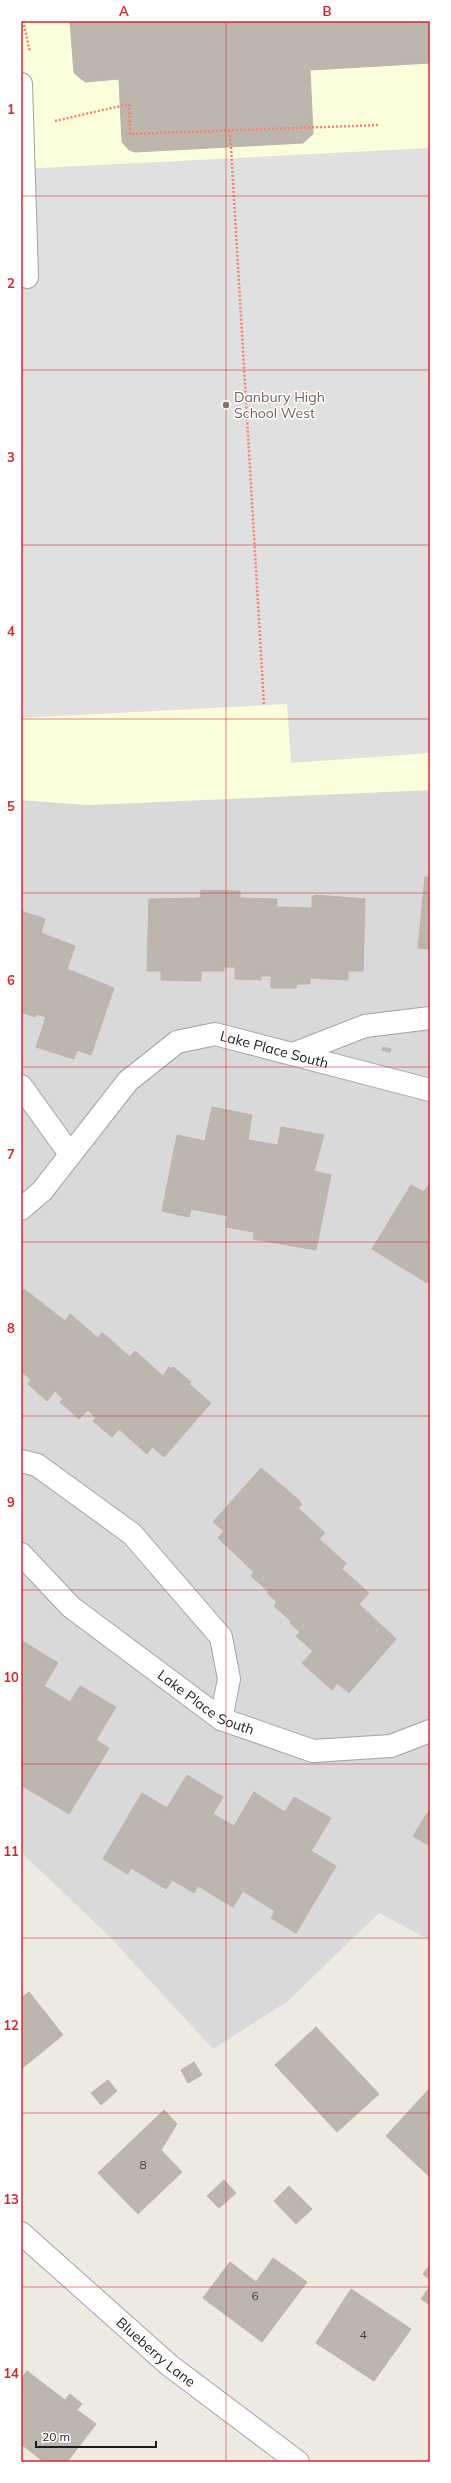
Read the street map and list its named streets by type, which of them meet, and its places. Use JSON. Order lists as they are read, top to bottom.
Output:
{
  "streets": {
    "street": ["Lake Place South", "Blueberry Lane"]
  },
  "places": ["Danbury High School West"],
  "house_numbers": ["8", "6", "4"],
  "scale_bar": "20 m",
  "grid": {
    "columns": ["A", "B"],
    "rows": [
      "1",
      "2",
      "3",
      "4",
      "5",
      "6",
      "7",
      "8",
      "9",
      "10",
      "11",
      "12",
      "13",
      "14"
    ]
  }
}
